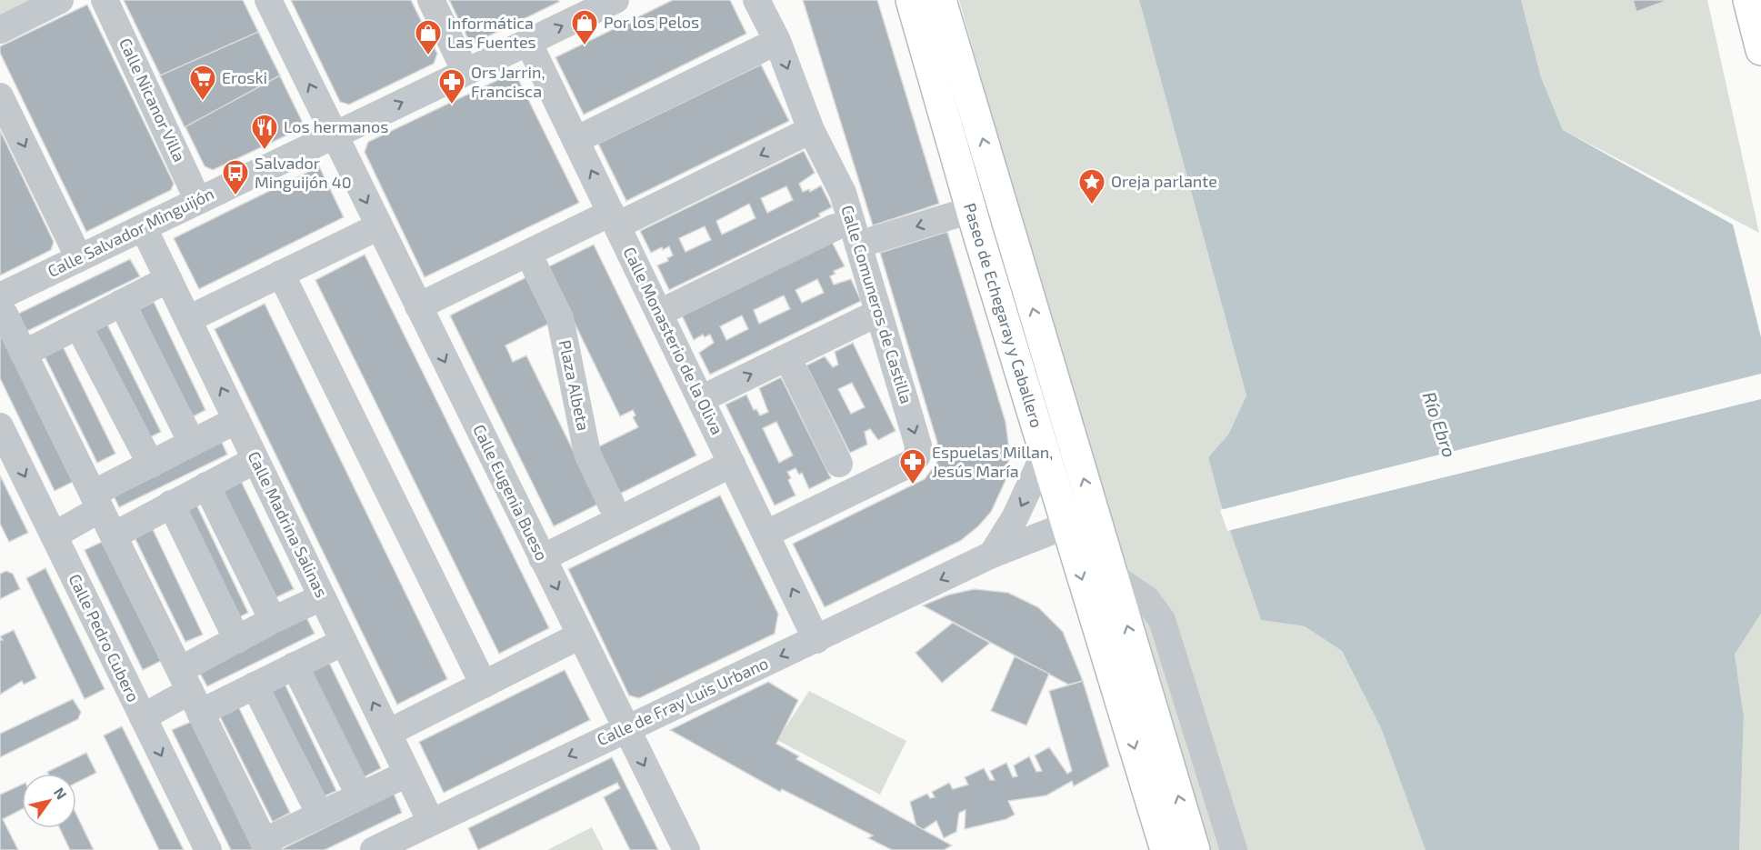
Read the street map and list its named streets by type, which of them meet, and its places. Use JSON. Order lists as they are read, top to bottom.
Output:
{
  "streets": {
    "main road": ["Paseo de Echegaray y Caballero"],
    "street": [
      "Calle Nicanor Villa",
      "Calle Salvador Minguijón",
      "Calle Comuneros de Castilla",
      "Calle Monasterio de la Oliva",
      "Plaza Albeta",
      "Calle Eugenia Bueso",
      "Calle Madrina Salinas",
      "Calle Pedro Cubero",
      "Calle de Fray Luis Urbano"
    ]
  },
  "crossings": [
    ["Calle Nicanor Villa", "Calle Salvador Minguijón"],
    ["Calle Salvador Minguijón", "Calle Monasterio de la Oliva"],
    ["Calle Salvador Minguijón", "Calle Eugenia Bueso"],
    ["Calle Salvador Minguijón", "Calle Madrina Salinas"],
    ["Calle Comuneros de Castilla", "Calle Monasterio de la Oliva"],
    ["Paseo de Echegaray y Caballero", "Calle de Fray Luis Urbano"],
    ["Calle Monasterio de la Oliva", "Calle de Fray Luis Urbano"],
    ["Calle Eugenia Bueso", "Calle de Fray Luis Urbano"],
    ["Calle Madrina Salinas", "Calle de Fray Luis Urbano"]
  ],
  "water": ["Río Ebro"],
  "places": {
    "shop": ["Por los Pelos", "Informática Las Fuentes"],
    "supermarket": ["Eroski"],
    "pharmacy": ["Ors Jarrin, Francisca", "Espuelas Millan, Jesús María"],
    "restaurant": ["Los hermanos"],
    "bus stop": ["Salvador Minguijón 40"],
    "place": ["Oreja parlante"]
  },
  "north": "top right"
}
